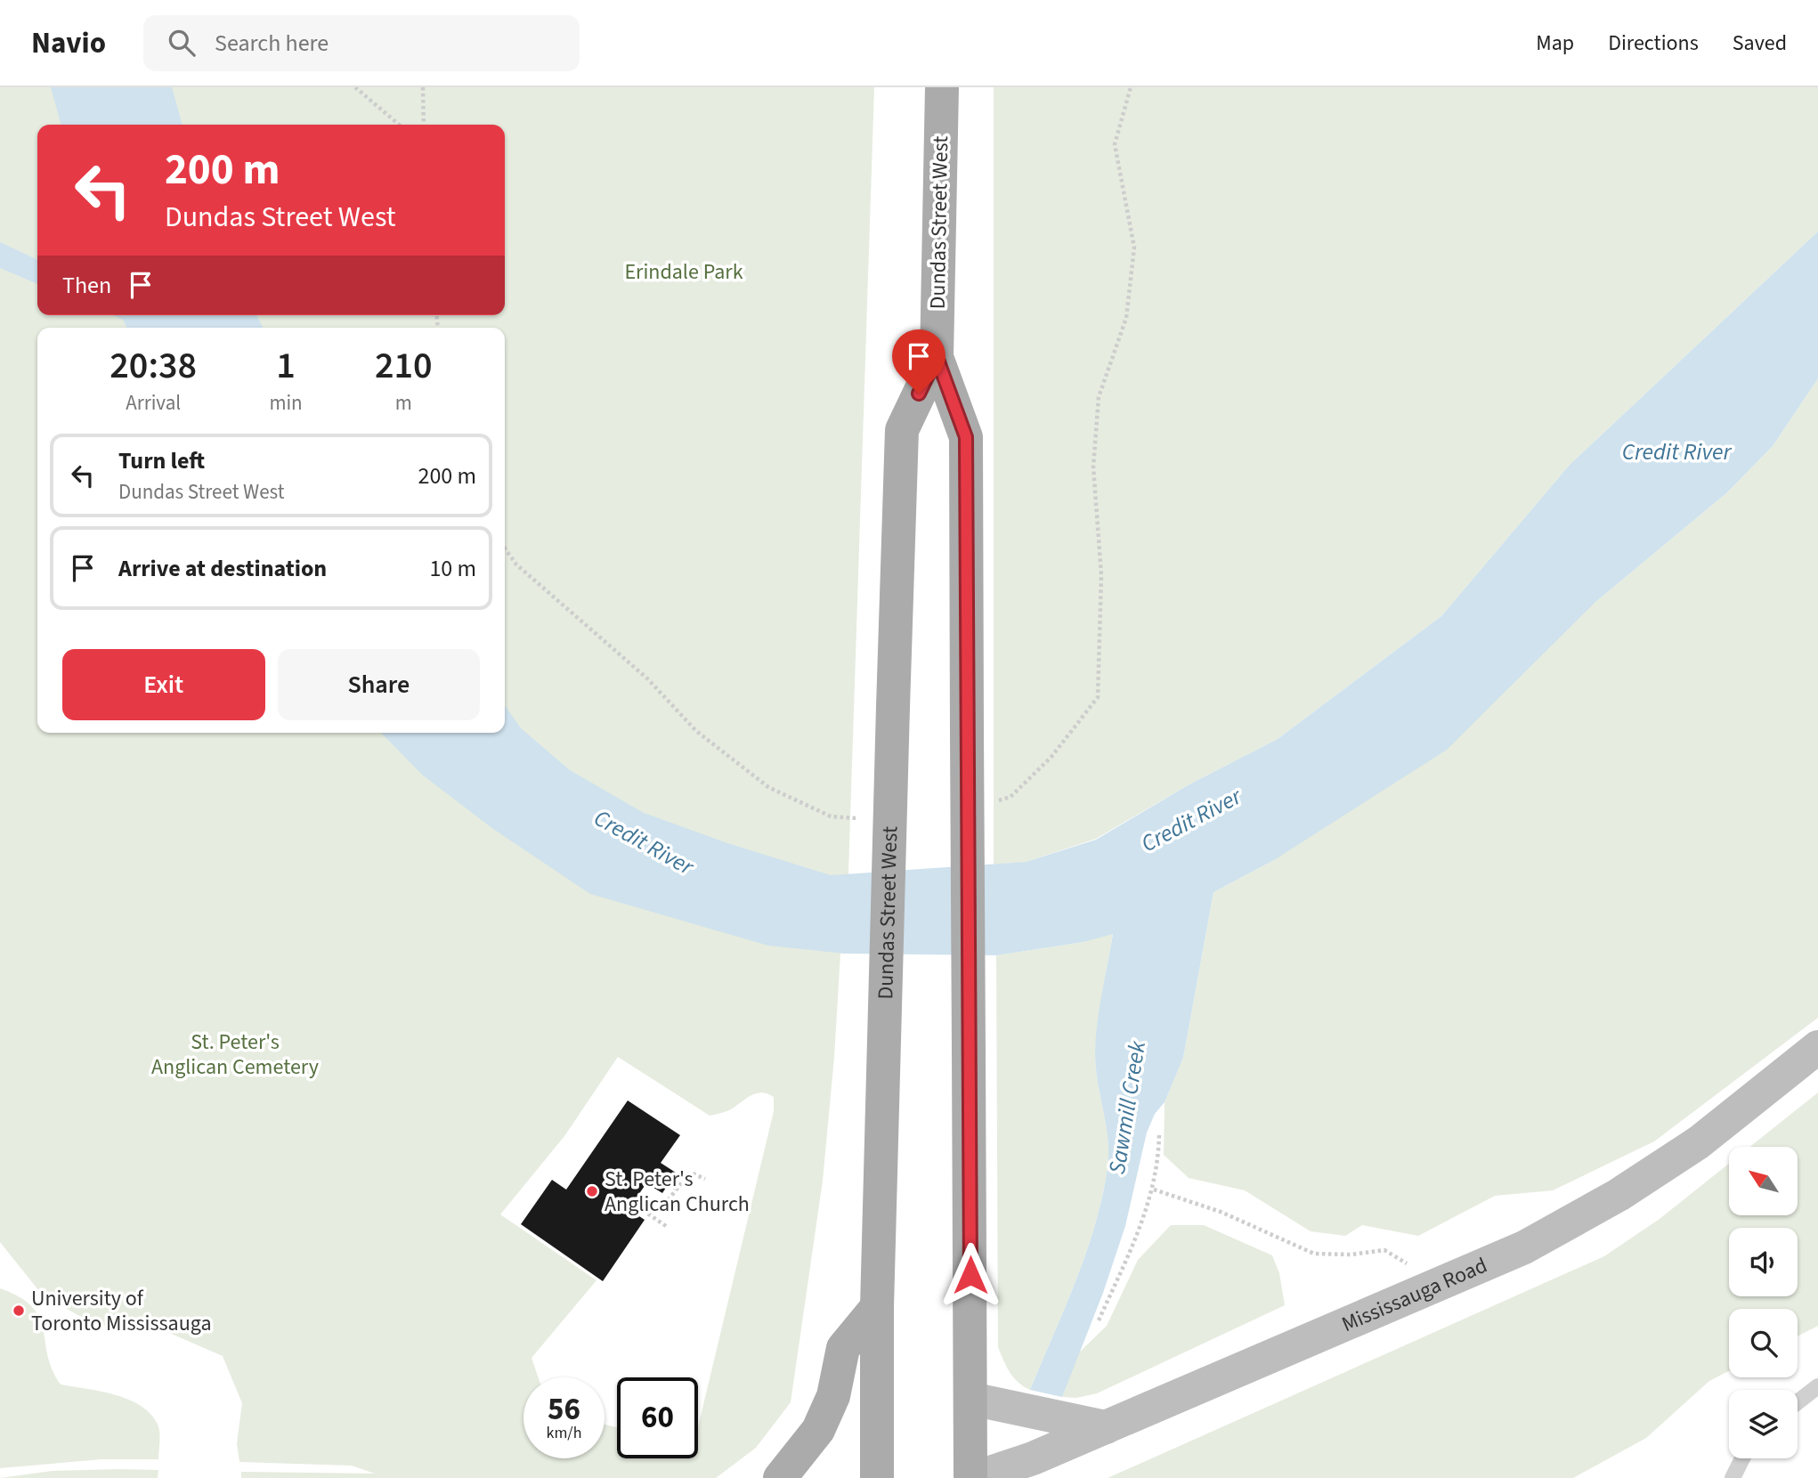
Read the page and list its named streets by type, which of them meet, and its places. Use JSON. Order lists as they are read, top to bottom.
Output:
{
  "streets": {
    "main road": ["Dundas Street West", "Mississauga Road"]
  },
  "crossings": [
    ["Dundas Street West", "Mississauga Road"]
  ],
  "water": ["Credit River", "Sawmill Creek"],
  "parks": ["Erindale Park", "St. Peter's Anglican Cemetery"],
  "places": ["St. Peter's Anglican Church", "University of Toronto Mississauga"],
  "north": "top left",
  "page": {
    "header": "Navio",
    "search": "Search here",
    "nav": ["Map", "Directions", "Saved"],
    "turn": ["200 m", "Dundas Street West"],
    "then": "Then",
    "eta": [
      "20:38",
      "Arrival",
      "1",
      "min",
      "210",
      "m"
    ],
    "list": [
      {
        "name": "Turn left",
        "note": "Dundas Street West",
        "value": "200 m"
      },
      {
        "name": "Arrive at destination",
        "value": "10 m"
      }
    ],
    "buttons": ["Exit", "Share"],
    "speed": "56 km/h",
    "limit": "60"
  }
}
